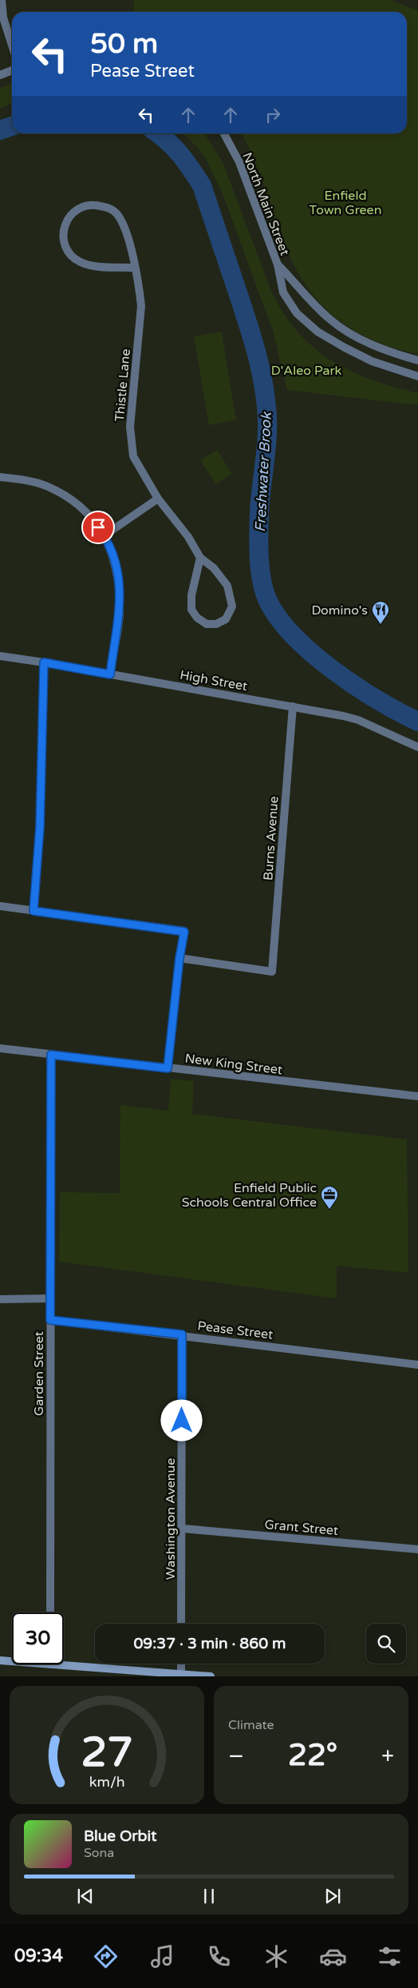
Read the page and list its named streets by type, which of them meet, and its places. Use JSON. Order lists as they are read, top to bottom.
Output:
{
  "streets": {
    "street": [
      "North Main Street",
      "Thistle Lane",
      "High Street",
      "Burns Avenue",
      "New King Street",
      "Pease Street",
      "Garden Street",
      "Washington Avenue",
      "Grant Street"
    ]
  },
  "crossings": [
    ["High Street", "Burns Avenue"],
    ["New King Street", "Garden Street"],
    ["Pease Street", "Garden Street"],
    ["Pease Street", "Washington Avenue"],
    ["Washington Avenue", "Grant Street"]
  ],
  "water": ["Freshwater Brook"],
  "parks": ["Enfield Town Green", "D'Aleo Park"],
  "places": {
    "restaurant": ["Domino's"],
    "office": ["Enfield Public Schools Central Office"]
  },
  "page": {
    "turn": ["50 m", "Pease Street"],
    "limit": "30",
    "trip": "09:37 · 3 min · 860 m",
    "tile": "Climate",
    "heat": ["−", "22°", "+"],
    "song": ["Blue Orbit", "Sona"],
    "tabs": "09:34",
    "gauge": ["27", "km/h"]
  }
}
